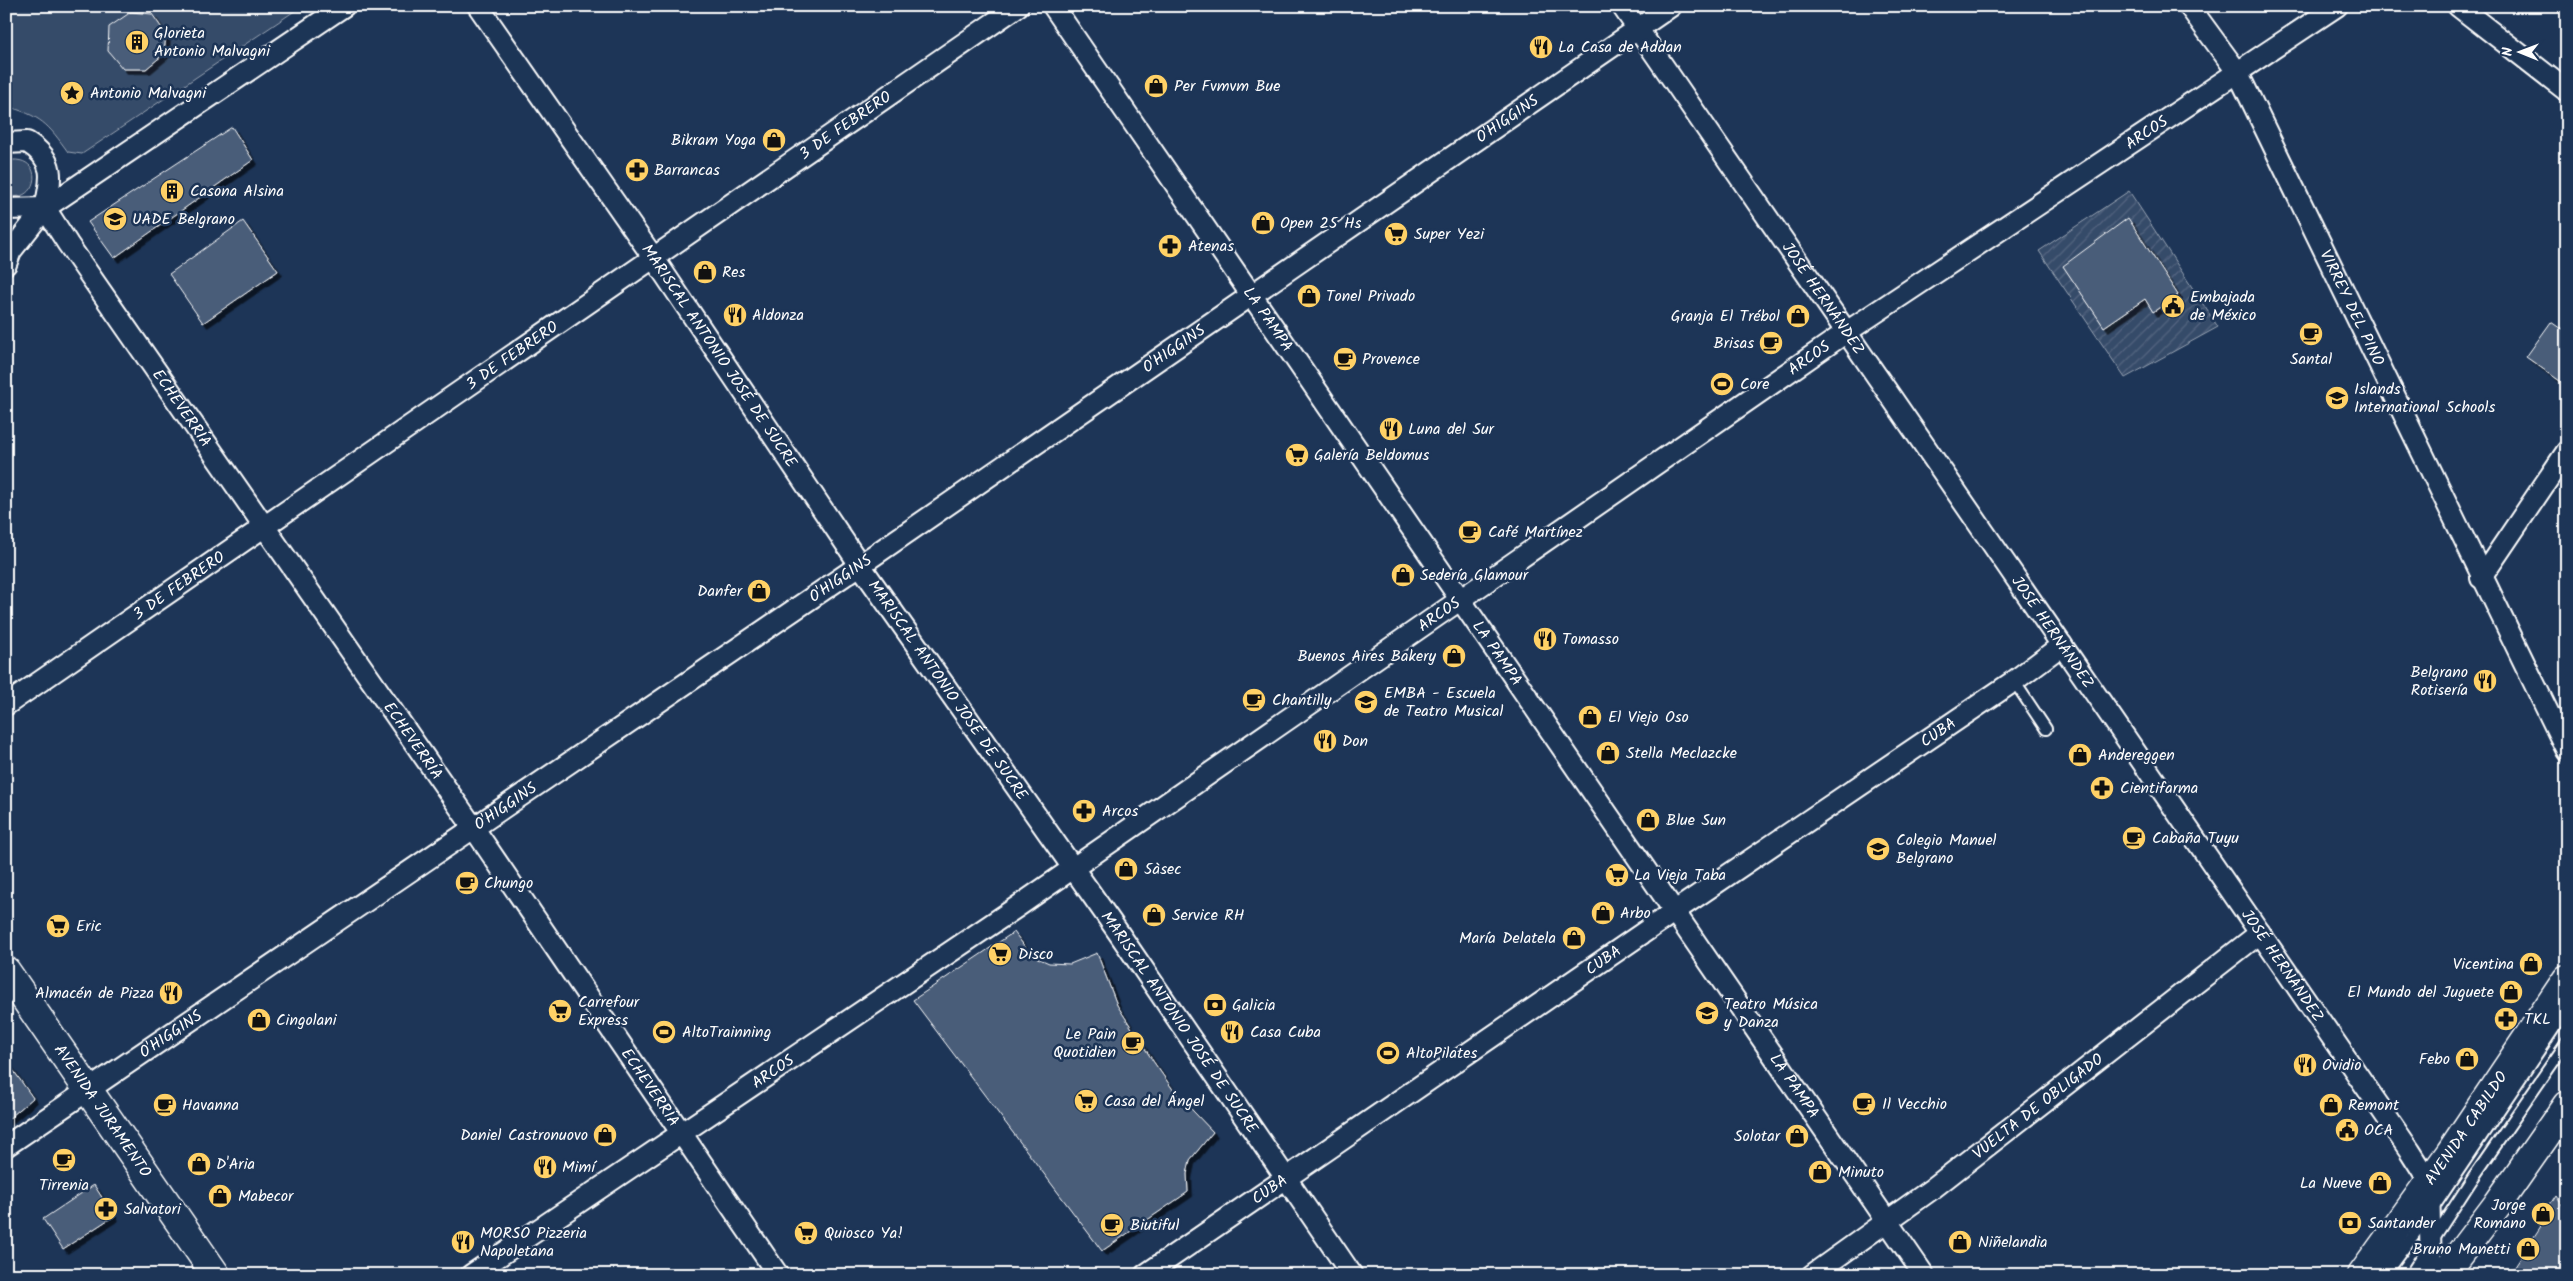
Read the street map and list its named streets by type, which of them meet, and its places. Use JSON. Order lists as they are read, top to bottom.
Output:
{
  "streets": {
    "main road": ["AVENIDA JURAMENTO", "AVENIDA CABILDO"],
    "street": [
      "O'HIGGINS",
      "3 DE FEBRERO",
      "ARCOS",
      "JOSÉ HERNÁNDEZ",
      "VIRREY DEL PINO",
      "LA PAMPA",
      "MARISCAL ANTONIO JOSÉ DE SUCRE",
      "ECHEVERRÍA",
      "CUBA",
      "VUELTA DE OBLIGADO"
    ]
  },
  "crossings": [
    ["O'HIGGINS", "JOSÉ HERNÁNDEZ"],
    ["O'HIGGINS", "LA PAMPA"],
    ["O'HIGGINS", "MARISCAL ANTONIO JOSÉ DE SUCRE"],
    ["O'HIGGINS", "ECHEVERRÍA"],
    ["O'HIGGINS", "AVENIDA JURAMENTO"],
    ["3 DE FEBRERO", "MARISCAL ANTONIO JOSÉ DE SUCRE"],
    ["3 DE FEBRERO", "ECHEVERRÍA"],
    ["ARCOS", "JOSÉ HERNÁNDEZ"],
    ["ARCOS", "VIRREY DEL PINO"],
    ["ARCOS", "LA PAMPA"],
    ["ARCOS", "MARISCAL ANTONIO JOSÉ DE SUCRE"],
    ["ARCOS", "ECHEVERRÍA"],
    ["JOSÉ HERNÁNDEZ", "CUBA"],
    ["JOSÉ HERNÁNDEZ", "VUELTA DE OBLIGADO"],
    ["JOSÉ HERNÁNDEZ", "AVENIDA CABILDO"],
    ["LA PAMPA", "CUBA"],
    ["LA PAMPA", "VUELTA DE OBLIGADO"],
    ["MARISCAL ANTONIO JOSÉ DE SUCRE", "CUBA"]
  ],
  "places": {
    "building": ["Glorieta Antonio Malvagni", "Casona Alsina"],
    "restaurant": [
      "La Casa de Addan",
      "Aldonza",
      "Luna del Sur",
      "Tomasso",
      "Belgrano Rotisería",
      "Don",
      "Almacén de Pizza",
      "Casa Cuba",
      "Ovidio",
      "Mimí",
      "MORSO Pizzeria Napoletana"
    ],
    "shop": [
      "Per Fvmvm Bue",
      "Bikram Yoga",
      "Open 25 Hs",
      "Res",
      "Tonel Privado",
      "Granja El Trébol",
      "Sedería Glamour",
      "Danfer",
      "Buenos Aires Bakery",
      "El Viejo Oso",
      "Stella Meclazcke",
      "Andereggen",
      "Blue Sun",
      "5àsec",
      "Arbo",
      "Service RH",
      "María Delatela",
      "Vicentina",
      "El Mundo del Juguete",
      "Cingolani",
      "Febo",
      "Remont",
      "Daniel Castronuovo",
      "Solotar",
      "D'Aria",
      "Minuto",
      "La Nueve",
      "Mabecor",
      "Jorge Romano",
      "Niñelandia",
      "Bruno Manetti"
    ],
    "place": ["Antonio Malvagni"],
    "pharmacy": [
      "Barrancas",
      "Atenas",
      "Cientifarma",
      "Arcos",
      "TKL",
      "Salvatori"
    ],
    "school or university": [
      "UADE Belgrano",
      "Islands International Schools",
      "EMBA - Escuela de Teatro Musical",
      "Colegio Manuel Belgrano",
      "Teatro Música y Danza"
    ],
    "supermarket": [
      "Super Yezi",
      "Galería Beldomus",
      "La Vieja Taba",
      "Eric",
      "Disco",
      "Carrefour Express",
      "Casa del Ángel",
      "Quiosco Ya!"
    ],
    "public building": ["Embajada de México", "OCA"],
    "cafe": [
      "Santal",
      "Brisas",
      "Provence",
      "Café Martínez",
      "Chantilly",
      "Cabaña Tuyu",
      "Chungo",
      "Le Pain Quotidien",
      "Il Vecchio",
      "Havanna",
      "Tirrenia",
      "Biutiful"
    ],
    "sports": ["Core", "AltoTrainning", "AltoPilates"],
    "bank": ["Galicia", "Santander"]
  },
  "north": "left"
}
